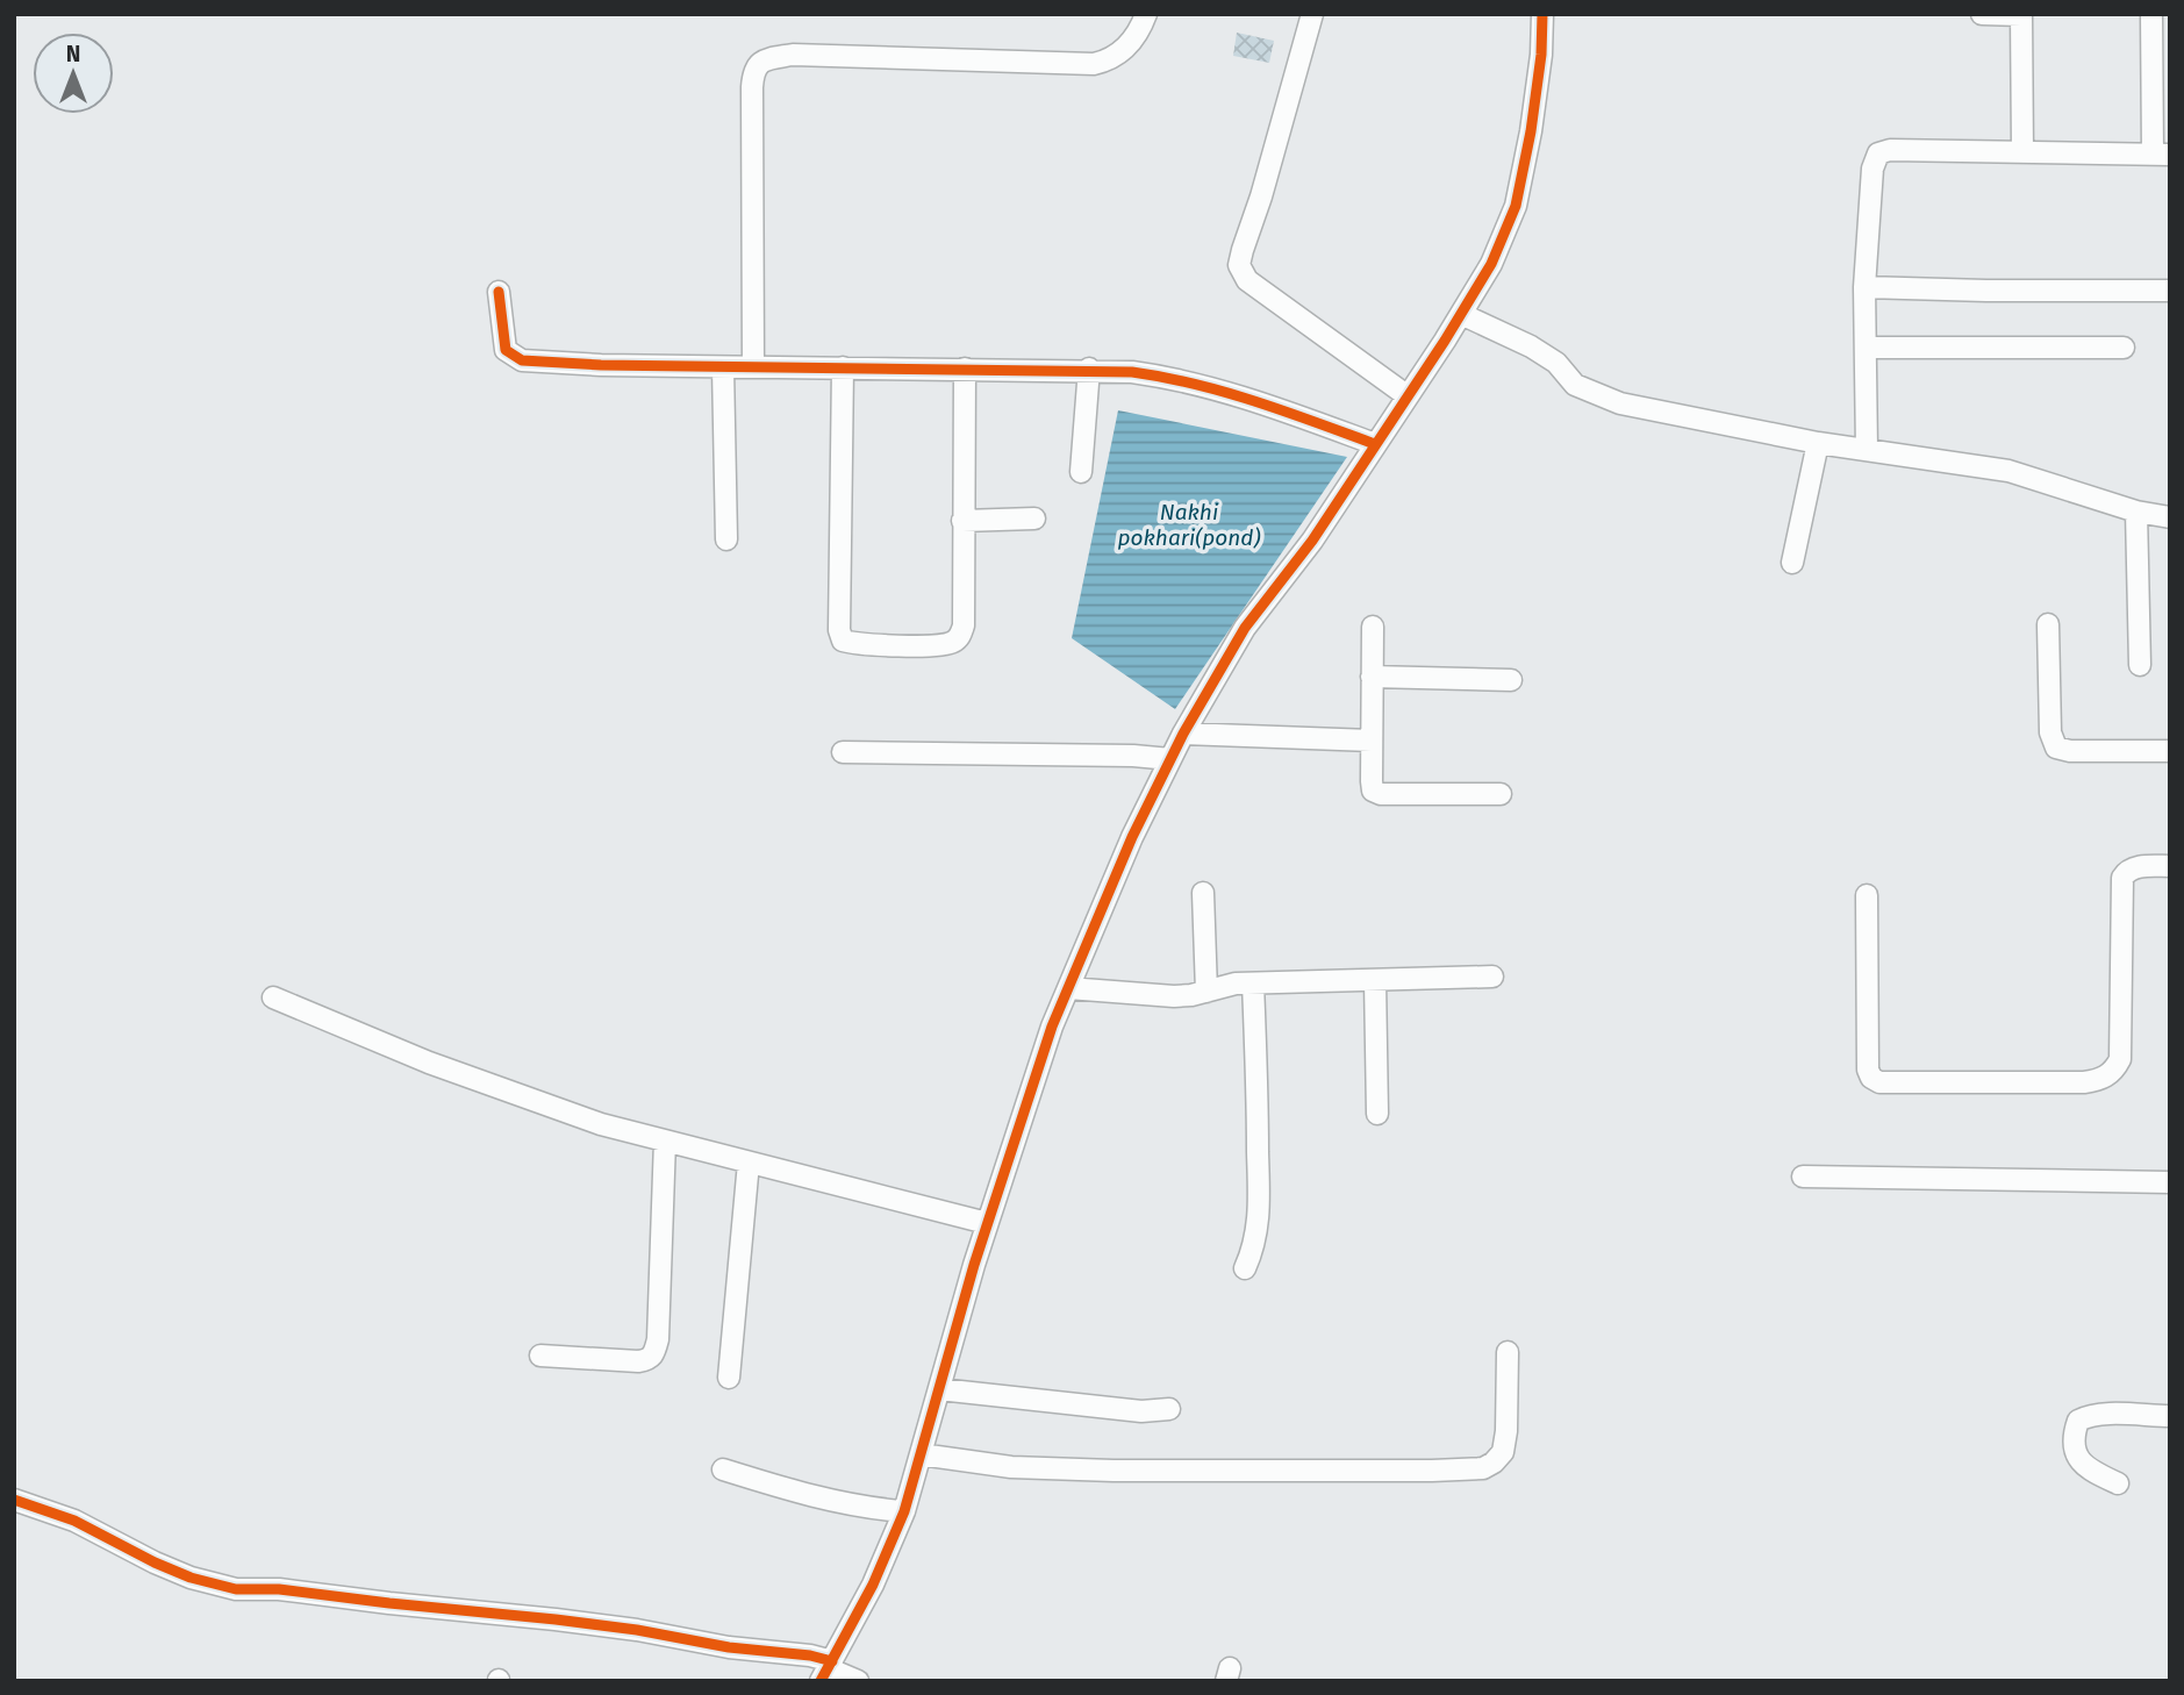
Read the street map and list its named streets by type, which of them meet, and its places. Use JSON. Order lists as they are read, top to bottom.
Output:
{
  "water": ["Nakhi pokhari(pond)"],
  "north": "top"
}
